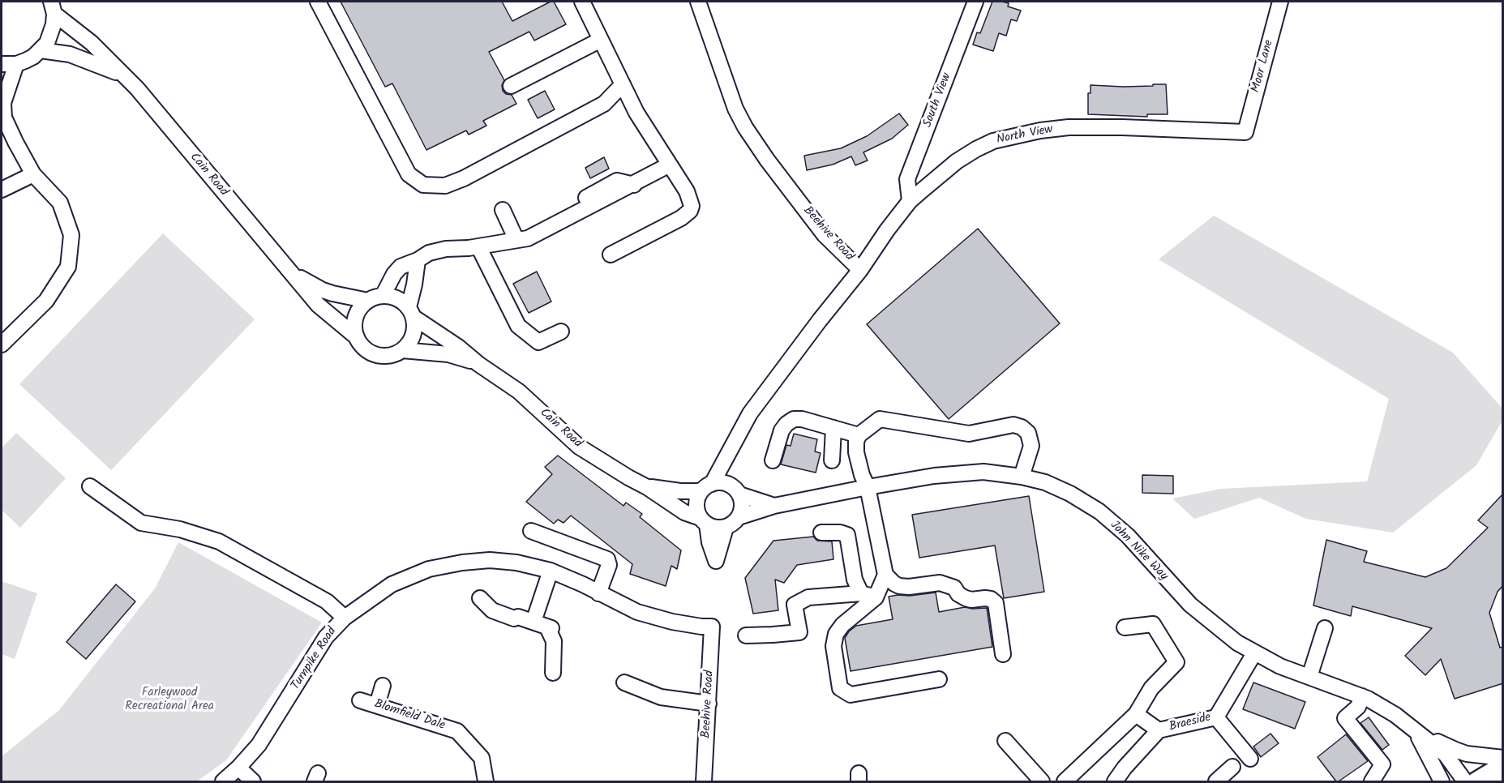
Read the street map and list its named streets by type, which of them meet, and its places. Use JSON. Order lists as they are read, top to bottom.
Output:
{
  "streets": {
    "street": [
      "Moor Lane",
      "South View",
      "North View",
      "Cain Road",
      "Beehive Road",
      "John Nike Way",
      "Turnpike Road",
      "Blomfield Dale",
      "Braeside"
    ]
  },
  "crossings": [
    ["Moor Lane", "North View"],
    ["South View", "North View"],
    ["North View", "Beehive Road"],
    ["Cain Road", "Beehive Road"],
    ["Cain Road", "John Nike Way"],
    ["Beehive Road", "John Nike Way"],
    ["Beehive Road", "Turnpike Road"],
    ["John Nike Way", "Braeside"]
  ],
  "parks": ["Farleywood Recreational Area"]
}
